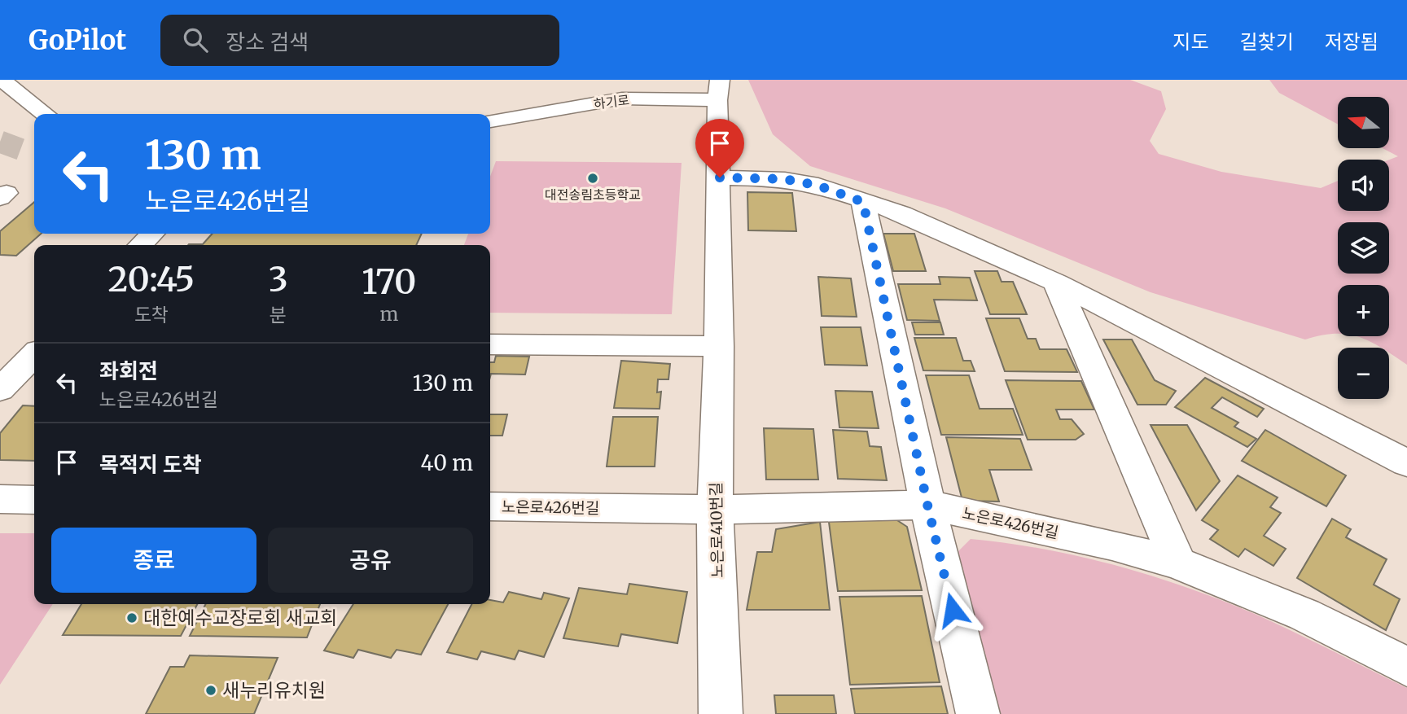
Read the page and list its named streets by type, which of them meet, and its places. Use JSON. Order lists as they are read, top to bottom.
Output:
{
  "streets": {
    "street": ["하기로", "노은로426번길", "노은로410번길"]
  },
  "crossings": [
    ["하기로", "노은로410번길"],
    ["노은로426번길", "노은로410번길"]
  ],
  "places": ["대전송림초등학교", "대한예수교장로회 새교회", "새누리유치원"],
  "north": "left",
  "page": {
    "header": "GoPilot",
    "search": "장소 검색",
    "nav": ["지도", "길찾기", "저장됨"],
    "map_buttons": ["+", "−"],
    "turn": ["130 m", "노은로426번길"],
    "eta": [
      "20:45",
      "도착",
      "3",
      "분",
      "170",
      "m"
    ],
    "list": [
      {
        "name": "좌회전",
        "note": "노은로426번길",
        "value": "130 m"
      },
      {
        "name": "목적지 도착",
        "value": "40 m"
      }
    ],
    "buttons": ["종료", "공유"]
  }
}
